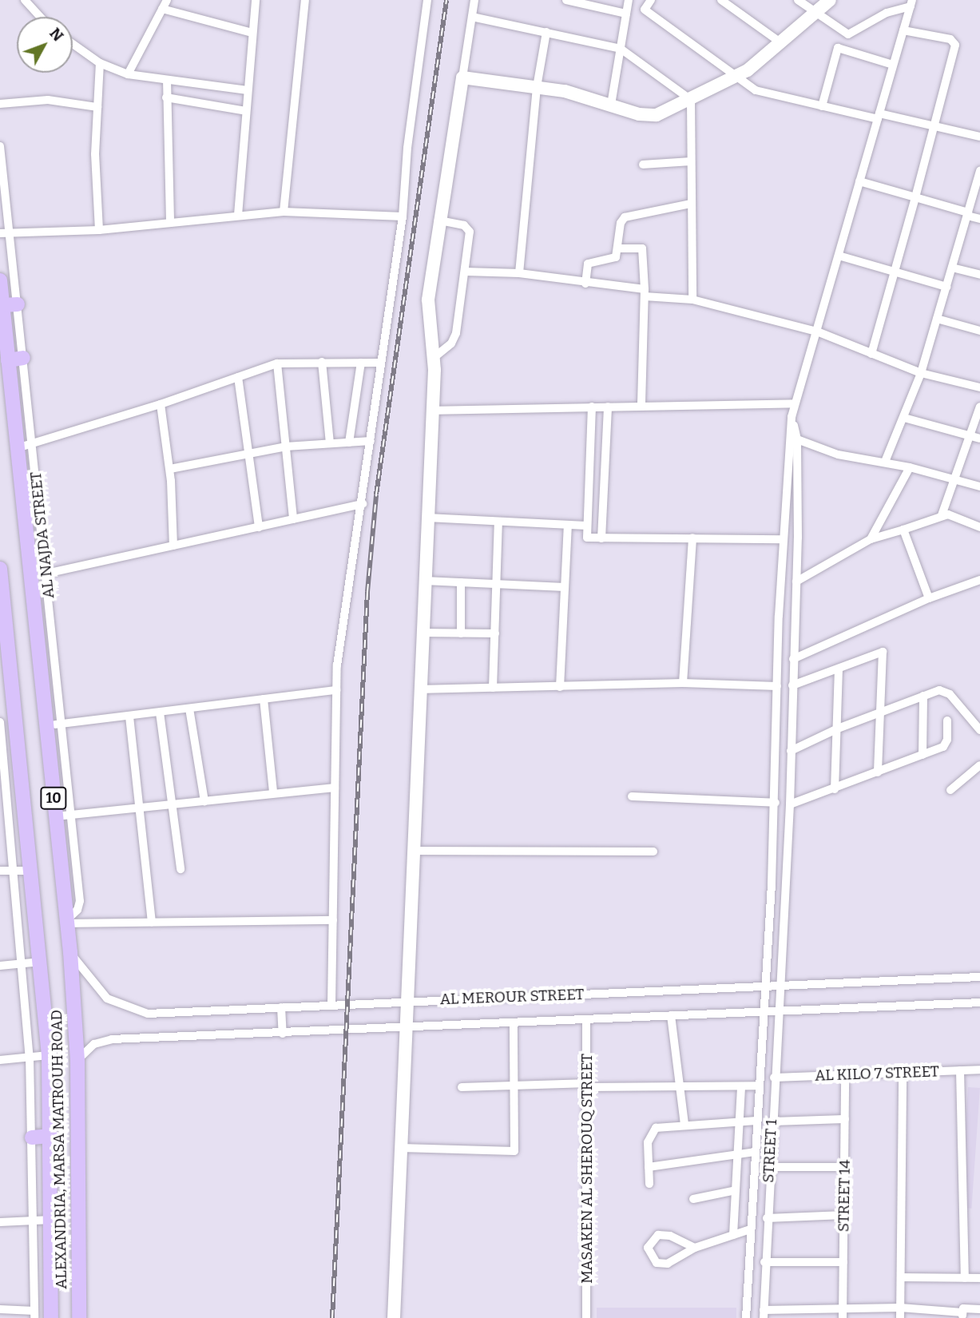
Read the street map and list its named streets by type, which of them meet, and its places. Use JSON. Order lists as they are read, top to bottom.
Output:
{
  "streets": {
    "main road": ["10", "ALEXANDRIA, MARSA MATROUH ROAD"],
    "street": [
      "AL NAJDA STREET",
      "AL MEROUR STREET",
      "AL KILO 7 STREET",
      "STREET 1",
      "MASAKEN AL SHEROUQ STREET",
      "STREET 14"
    ]
  },
  "crossings": [
    ["AL NAJDA STREET", "ALEXANDRIA, MARSA MATROUH ROAD"],
    ["AL MEROUR STREET", "ALEXANDRIA, MARSA MATROUH ROAD"],
    ["AL MEROUR STREET", "STREET 1"],
    ["AL MEROUR STREET", "MASAKEN AL SHEROUQ STREET"],
    ["AL KILO 7 STREET", "STREET 1"],
    ["AL KILO 7 STREET", "STREET 14"]
  ],
  "north": "top right"
}
